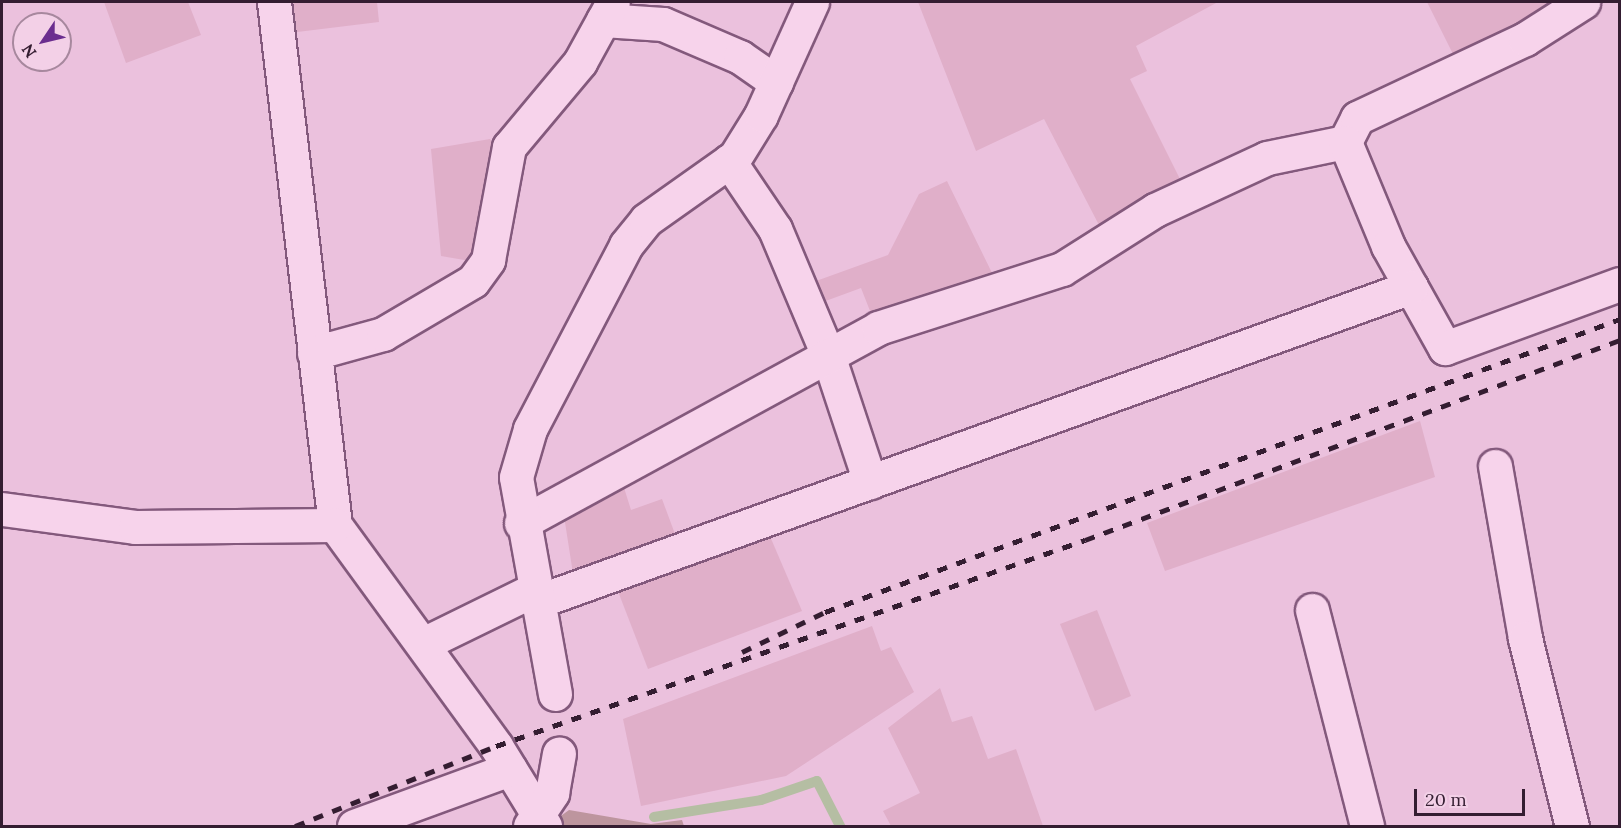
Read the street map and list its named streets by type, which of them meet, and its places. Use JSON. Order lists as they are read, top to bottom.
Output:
{
  "scale_bar": "20 m",
  "north": "bottom left"
}
